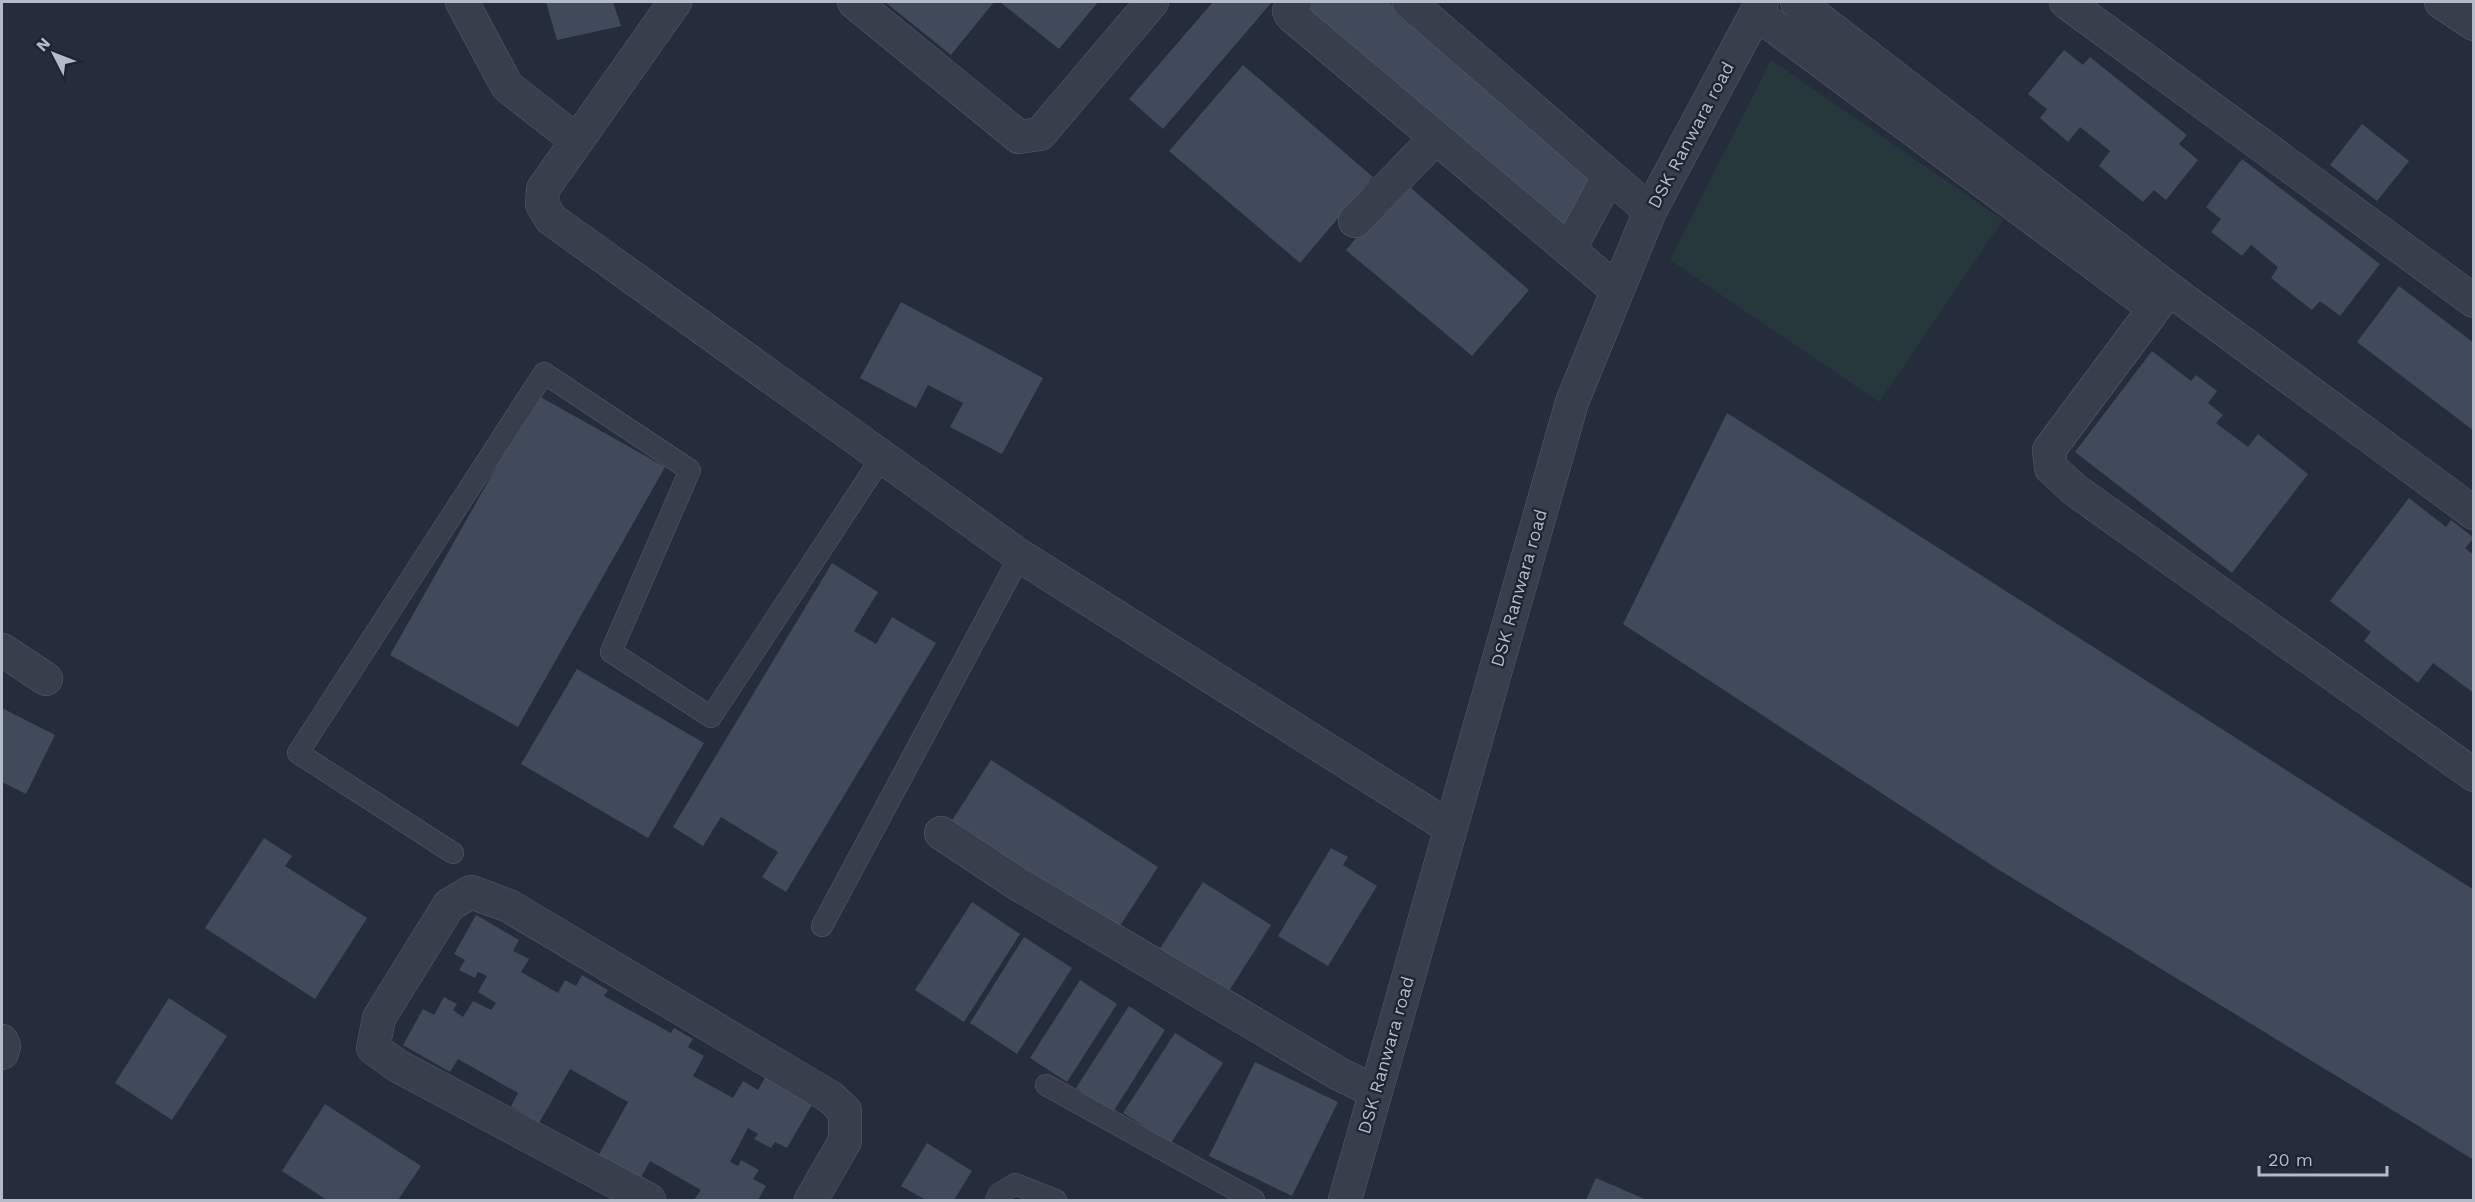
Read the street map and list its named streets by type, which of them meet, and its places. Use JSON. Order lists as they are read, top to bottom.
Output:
{
  "streets": {
    "street": ["DSK Ranwara road"]
  },
  "scale_bar": "20 m",
  "north": "top left"
}
